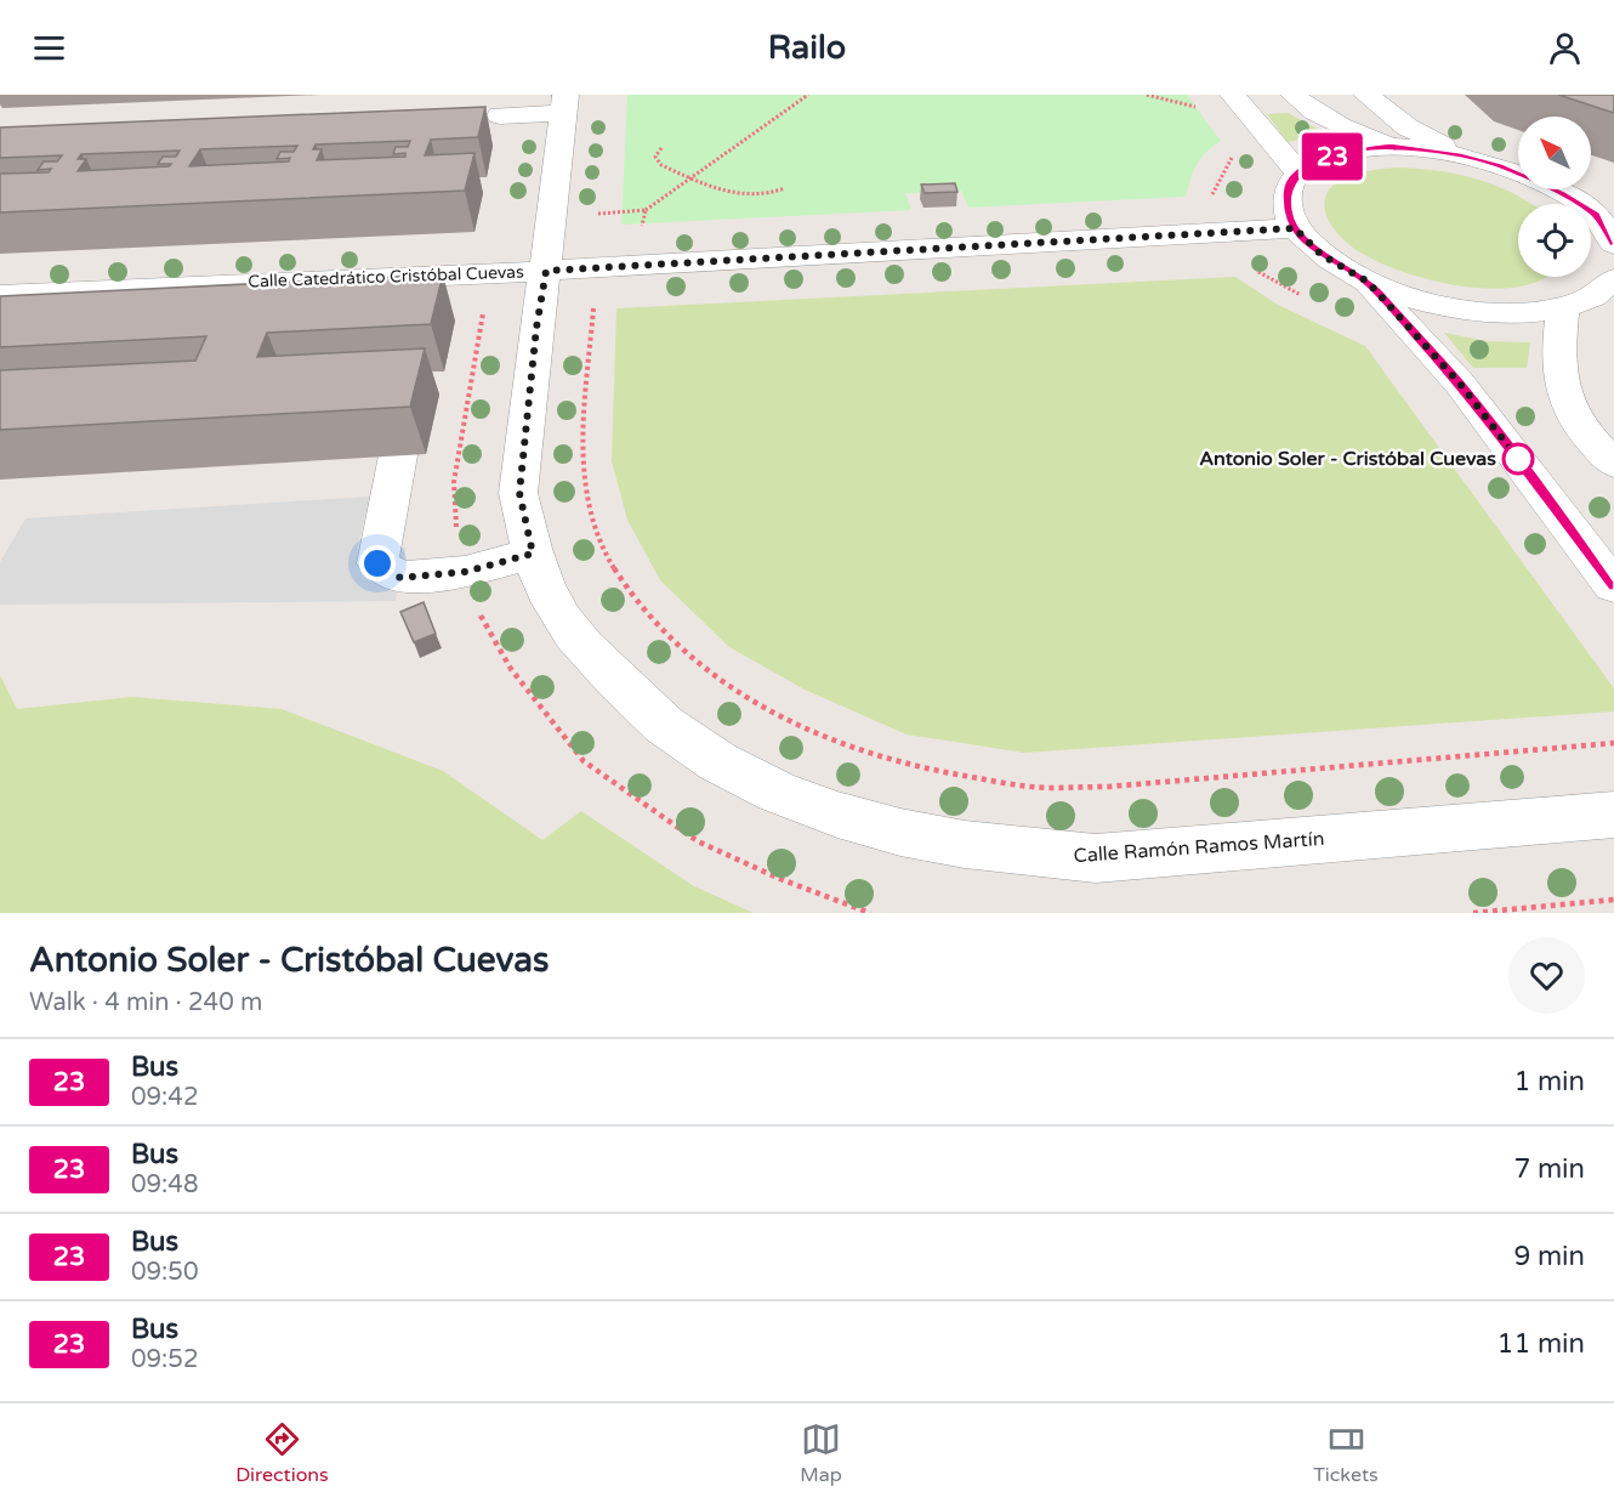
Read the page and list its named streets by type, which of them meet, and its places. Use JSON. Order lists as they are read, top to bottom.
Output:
{
  "streets": {
    "street": ["Calle Catedrático Cristóbal Cuevas", "Calle Ramón Ramos Martín"]
  },
  "crossings": [
    ["Calle Catedrático Cristóbal Cuevas", "Calle Ramón Ramos Martín"]
  ],
  "places": ["Antonio Soler - Cristóbal Cuevas"],
  "lines": ["bus line 23"],
  "north": "top left",
  "page": {
    "header": "Railo",
    "on_map": "23",
    "heading": ["Antonio Soler - Cristóbal Cuevas", "Walk · 4 min · 240 m"],
    "list": [
      {
        "mark": "23",
        "name": "Bus",
        "note": "09:42",
        "value": "1 min"
      },
      {
        "mark": "23",
        "name": "Bus",
        "note": "09:48",
        "value": "7 min"
      },
      {
        "mark": "23",
        "name": "Bus",
        "note": "09:50",
        "value": "9 min"
      },
      {
        "mark": "23",
        "name": "Bus",
        "note": "09:52",
        "value": "11 min"
      }
    ],
    "tabs": ["Directions", "Map", "Tickets"]
  }
}
